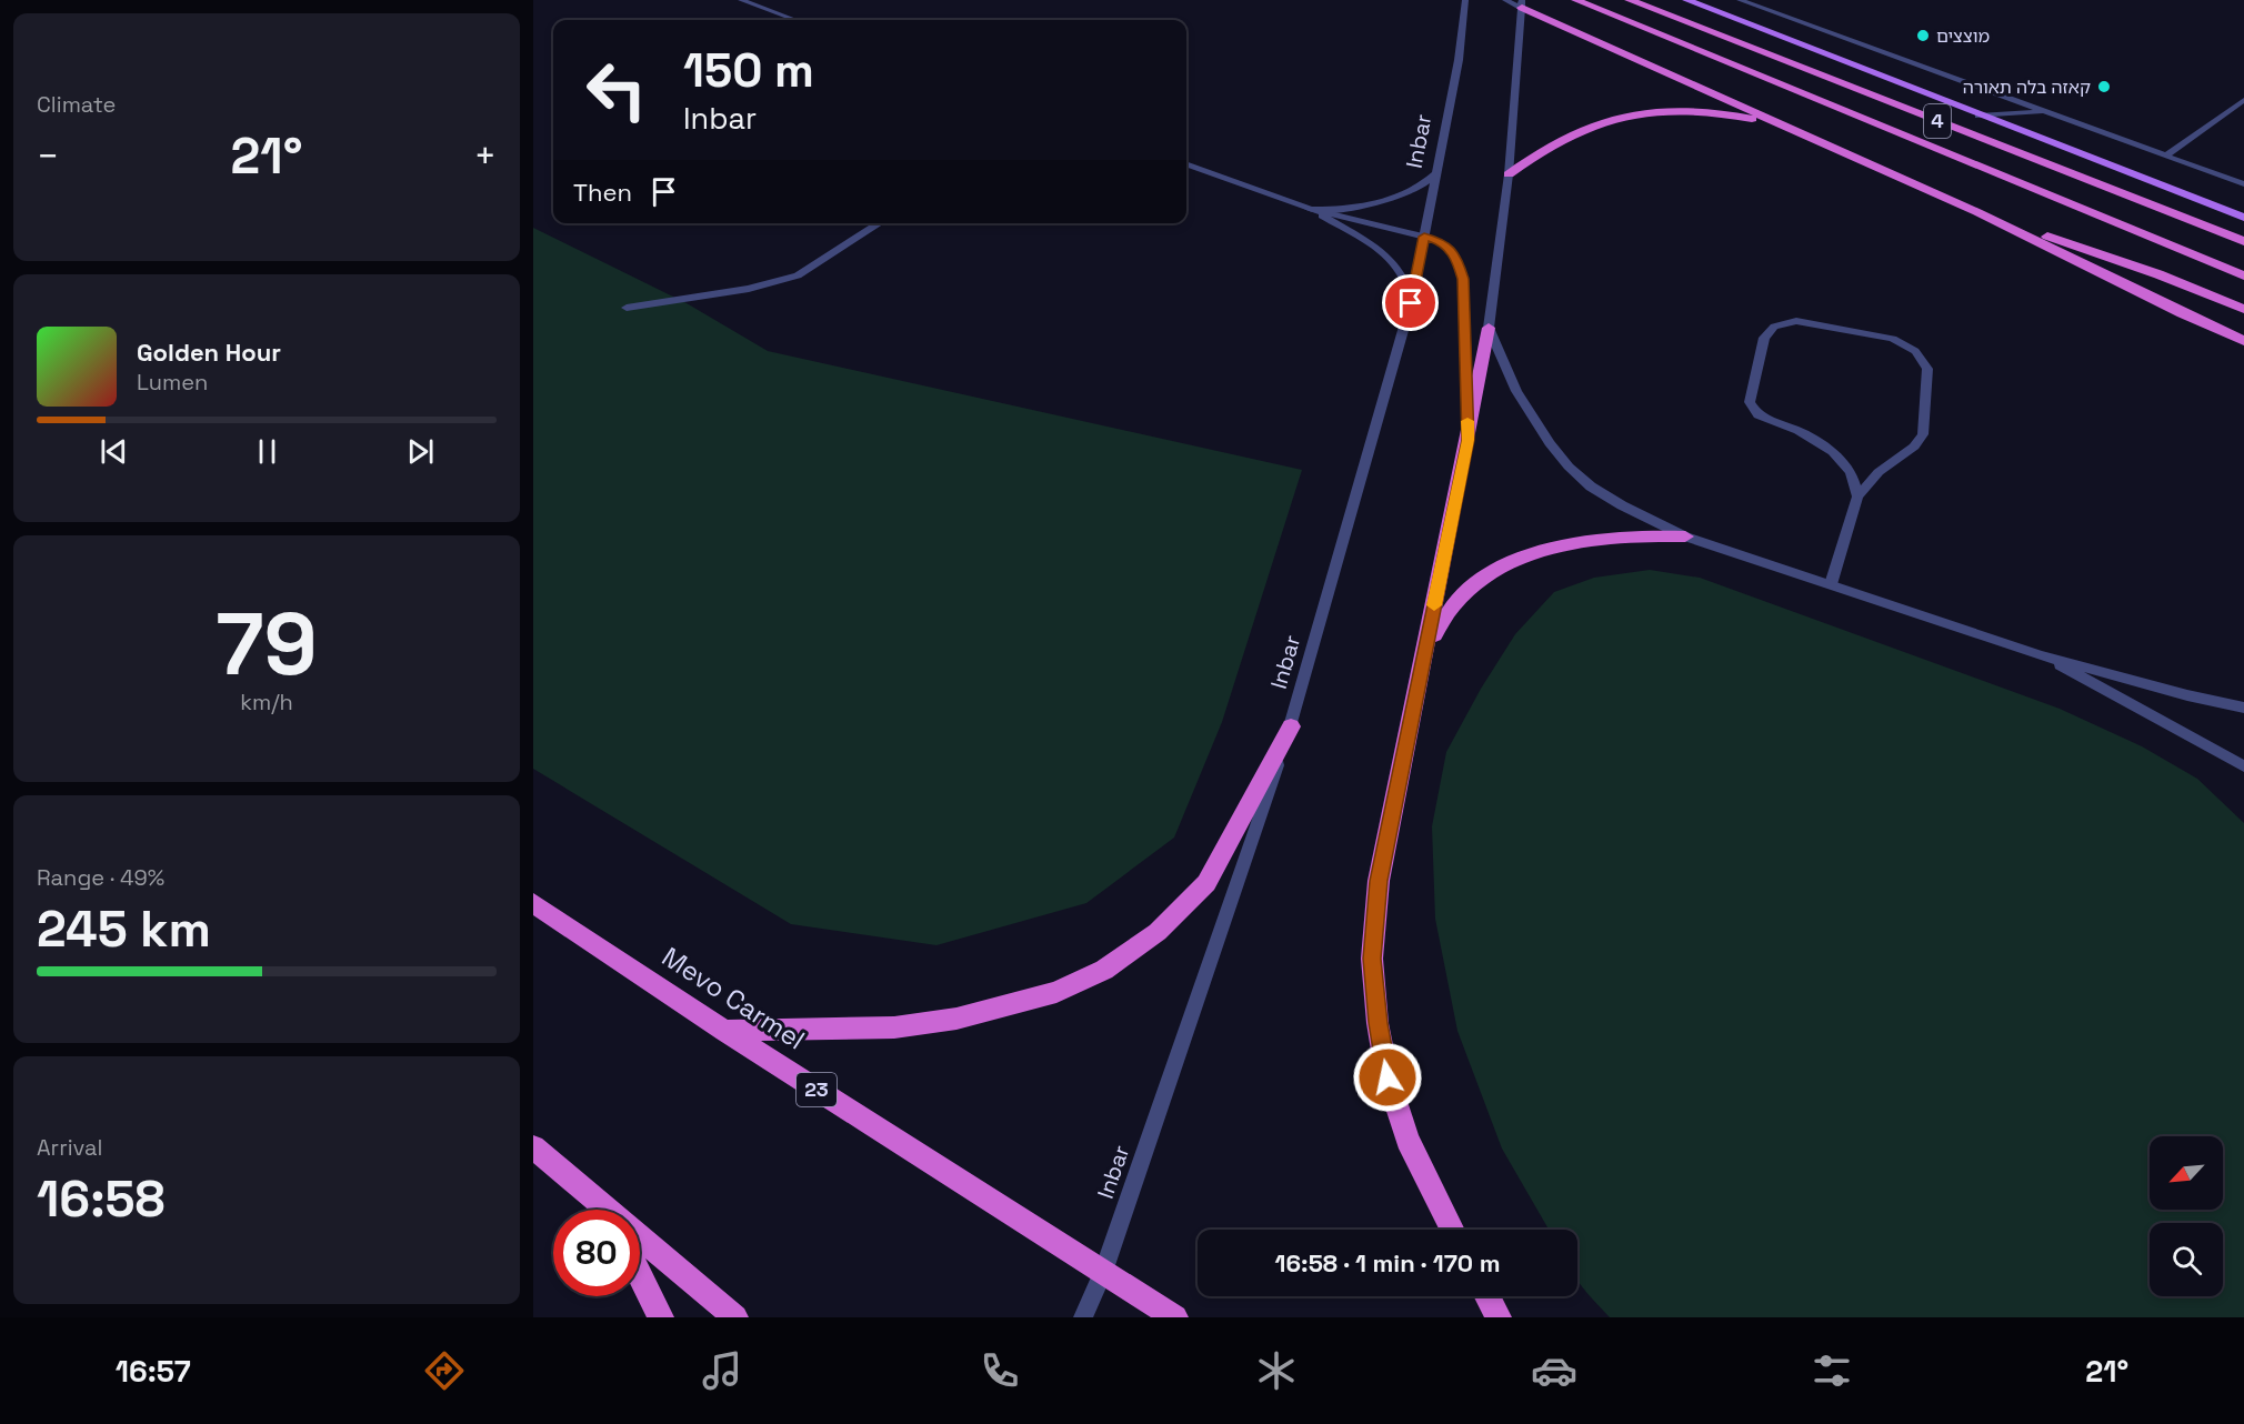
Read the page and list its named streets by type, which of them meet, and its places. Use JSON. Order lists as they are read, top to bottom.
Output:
{
  "streets": {
    "highway": ["4", "Mevo Carmel", "23"],
    "street": ["Inbar"]
  },
  "crossings": [
    ["Inbar", "Mevo Carmel"],
    ["Inbar", "23"],
    ["Mevo Carmel", "23"]
  ],
  "places": ["מוצצים", "קאזה בלה תאורה"],
  "north": "bottom left",
  "page": {
    "tile": [
      "Climate",
      ["79", "km/h"],
      ["Range · 49%", "245 km"],
      ["Arrival", "16:58"]
    ],
    "turn": ["150 m", "Inbar"],
    "heat": ["−", "21°", "+"],
    "then": "Then",
    "song": ["Golden Hour", "Lumen"],
    "limit": "80",
    "trip": "16:58 · 1 min · 170 m",
    "tabs": ["16:57", "21°"]
  }
}
